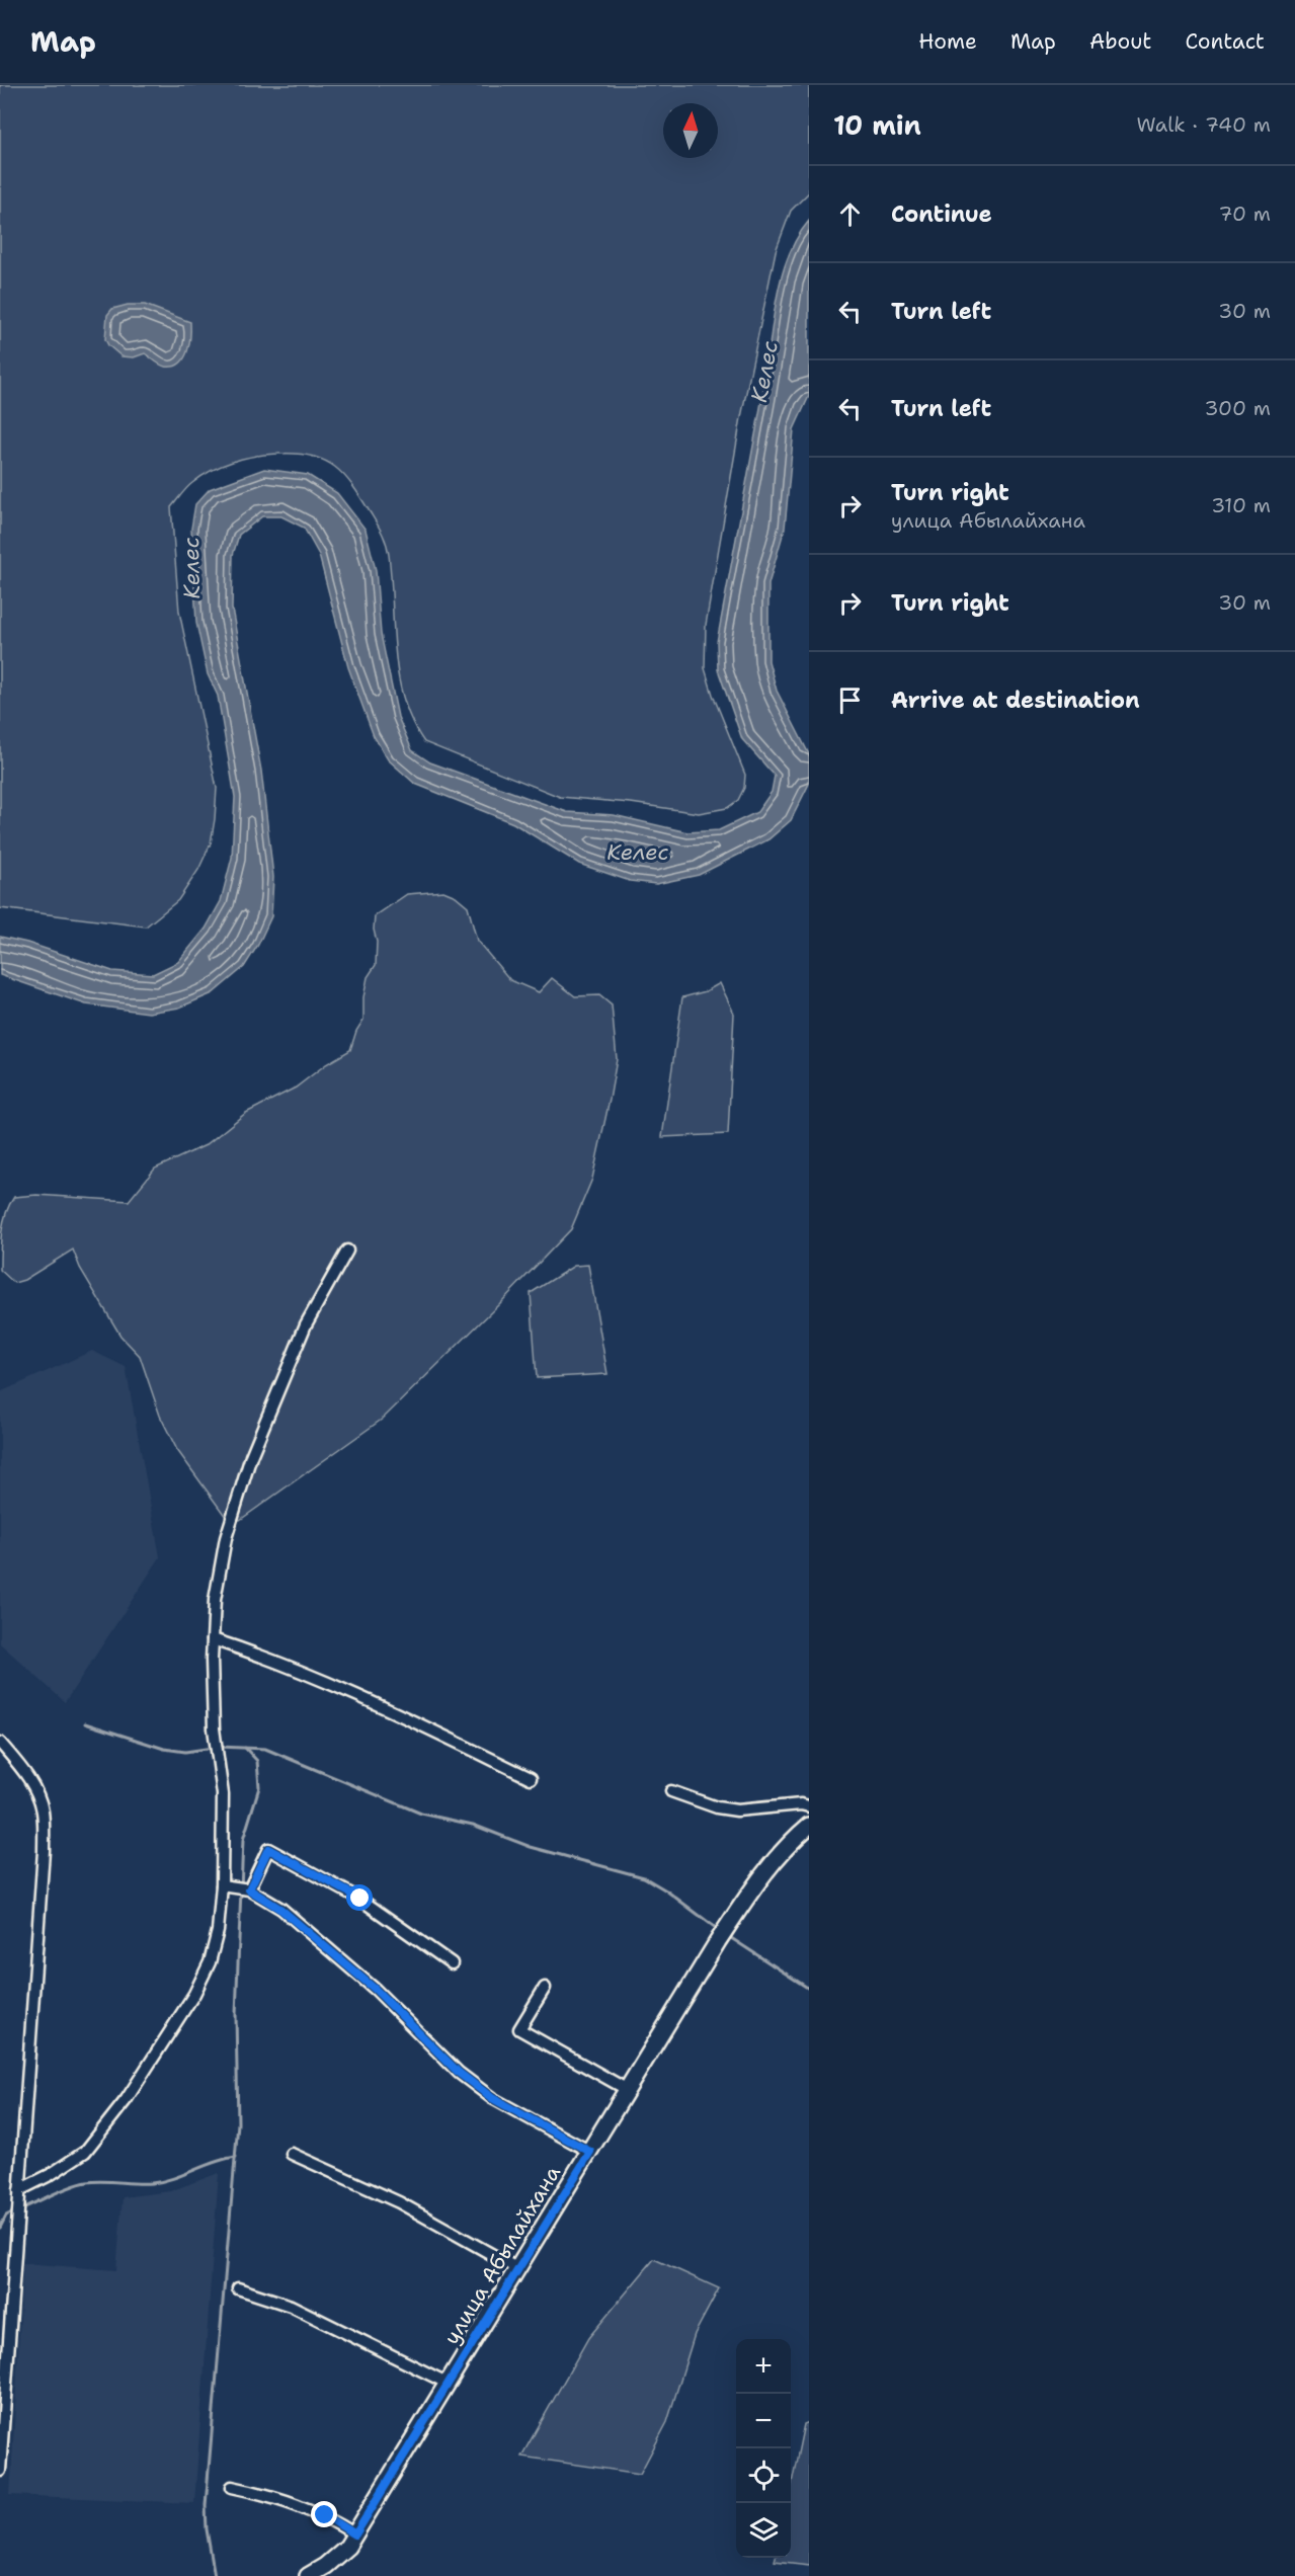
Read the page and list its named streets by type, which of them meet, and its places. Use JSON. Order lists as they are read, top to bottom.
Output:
{
  "streets": {
    "main road": ["улица Абылайхана"]
  },
  "water": ["Келес"],
  "north": "top",
  "page": {
    "header": "Map",
    "nav": [
      "Home",
      "Map",
      "About",
      "Contact"
    ],
    "heading": ["10 min", "Walk · 740 m"],
    "list": [
      ["Continue", "70 m"],
      ["Turn left", "30 m"],
      ["Turn left", "300 m"],
      ["Turn right", "улица Абылайхана", "310 m"],
      ["Turn right", "30 m"],
      "Arrive at destination"
    ],
    "map_buttons": ["+", "−"]
  }
}
